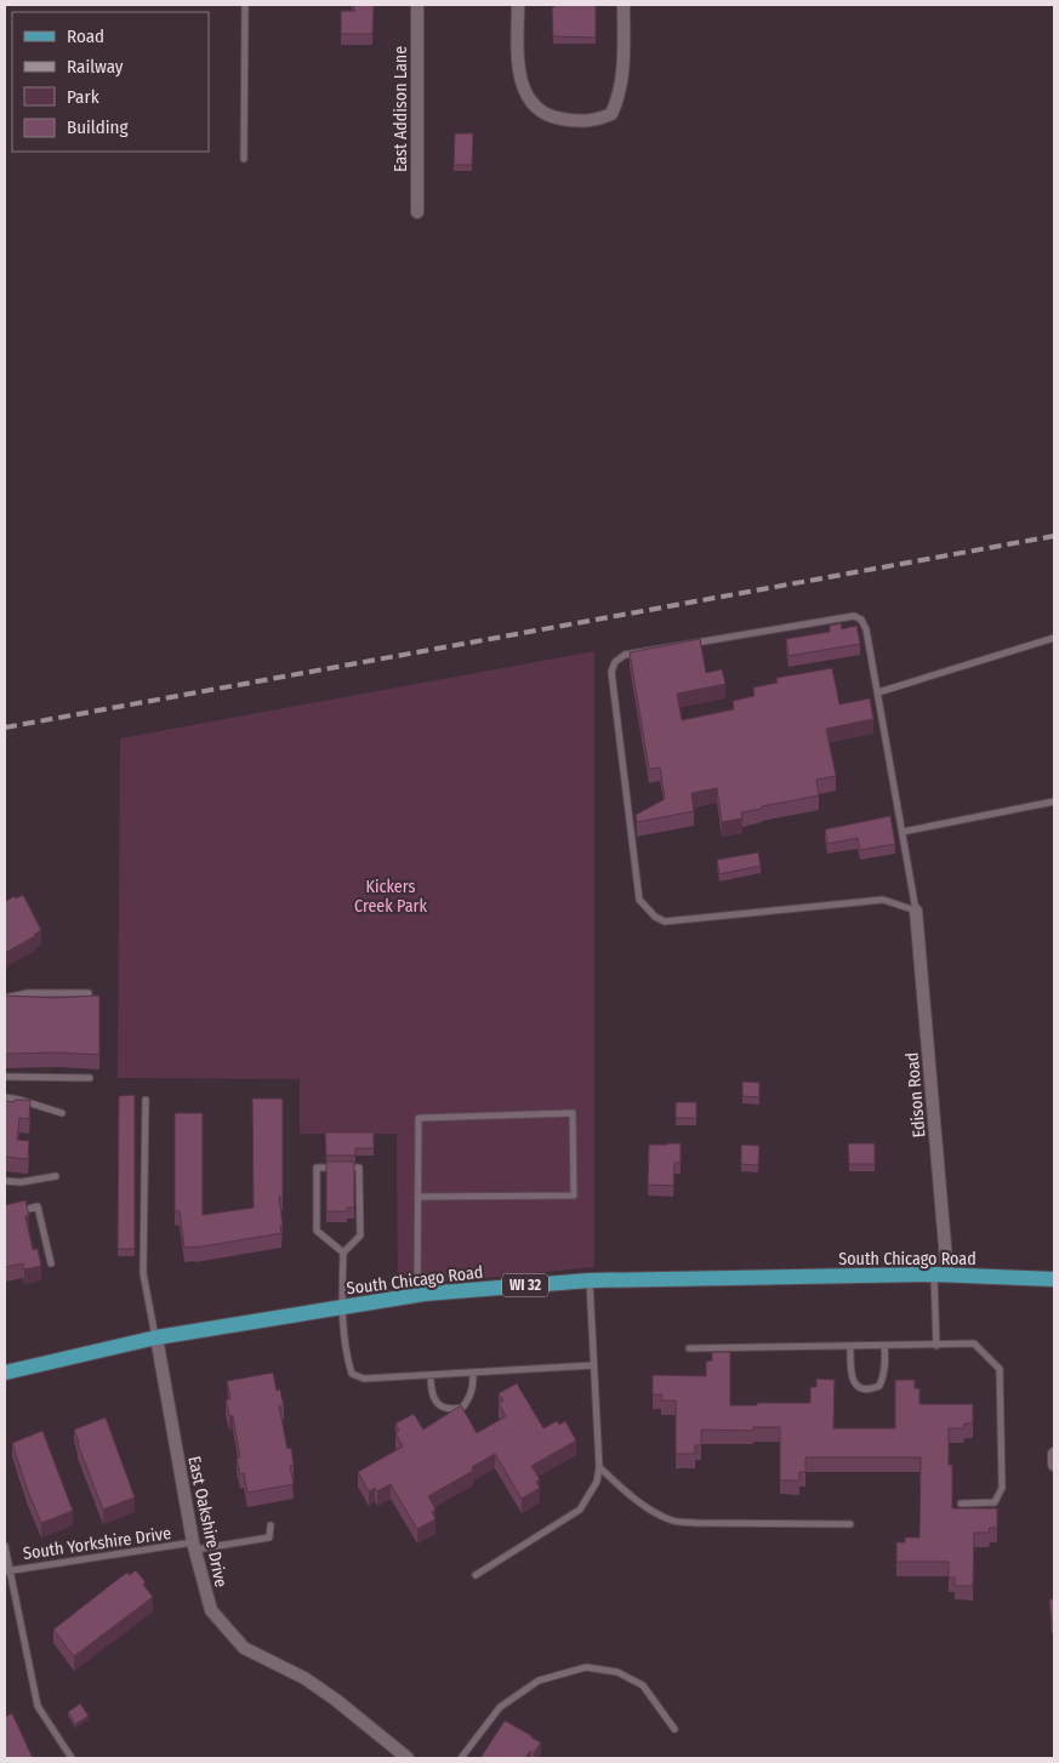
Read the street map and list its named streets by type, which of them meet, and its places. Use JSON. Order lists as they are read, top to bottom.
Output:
{
  "streets": {
    "main road": ["South Chicago Road", "WI 32"],
    "street": ["East Addison Lane", "Edison Road", "East Oakshire Drive"],
    "lane": ["South Yorkshire Drive"]
  },
  "crossings": [
    ["Edison Road", "South Chicago Road"],
    ["South Chicago Road", "East Oakshire Drive"],
    ["East Oakshire Drive", "South Yorkshire Drive"]
  ],
  "parks": ["Kickers Creek Park"],
  "legend": [
    "Road",
    "Railway",
    "Park",
    "Building"
  ]
}
